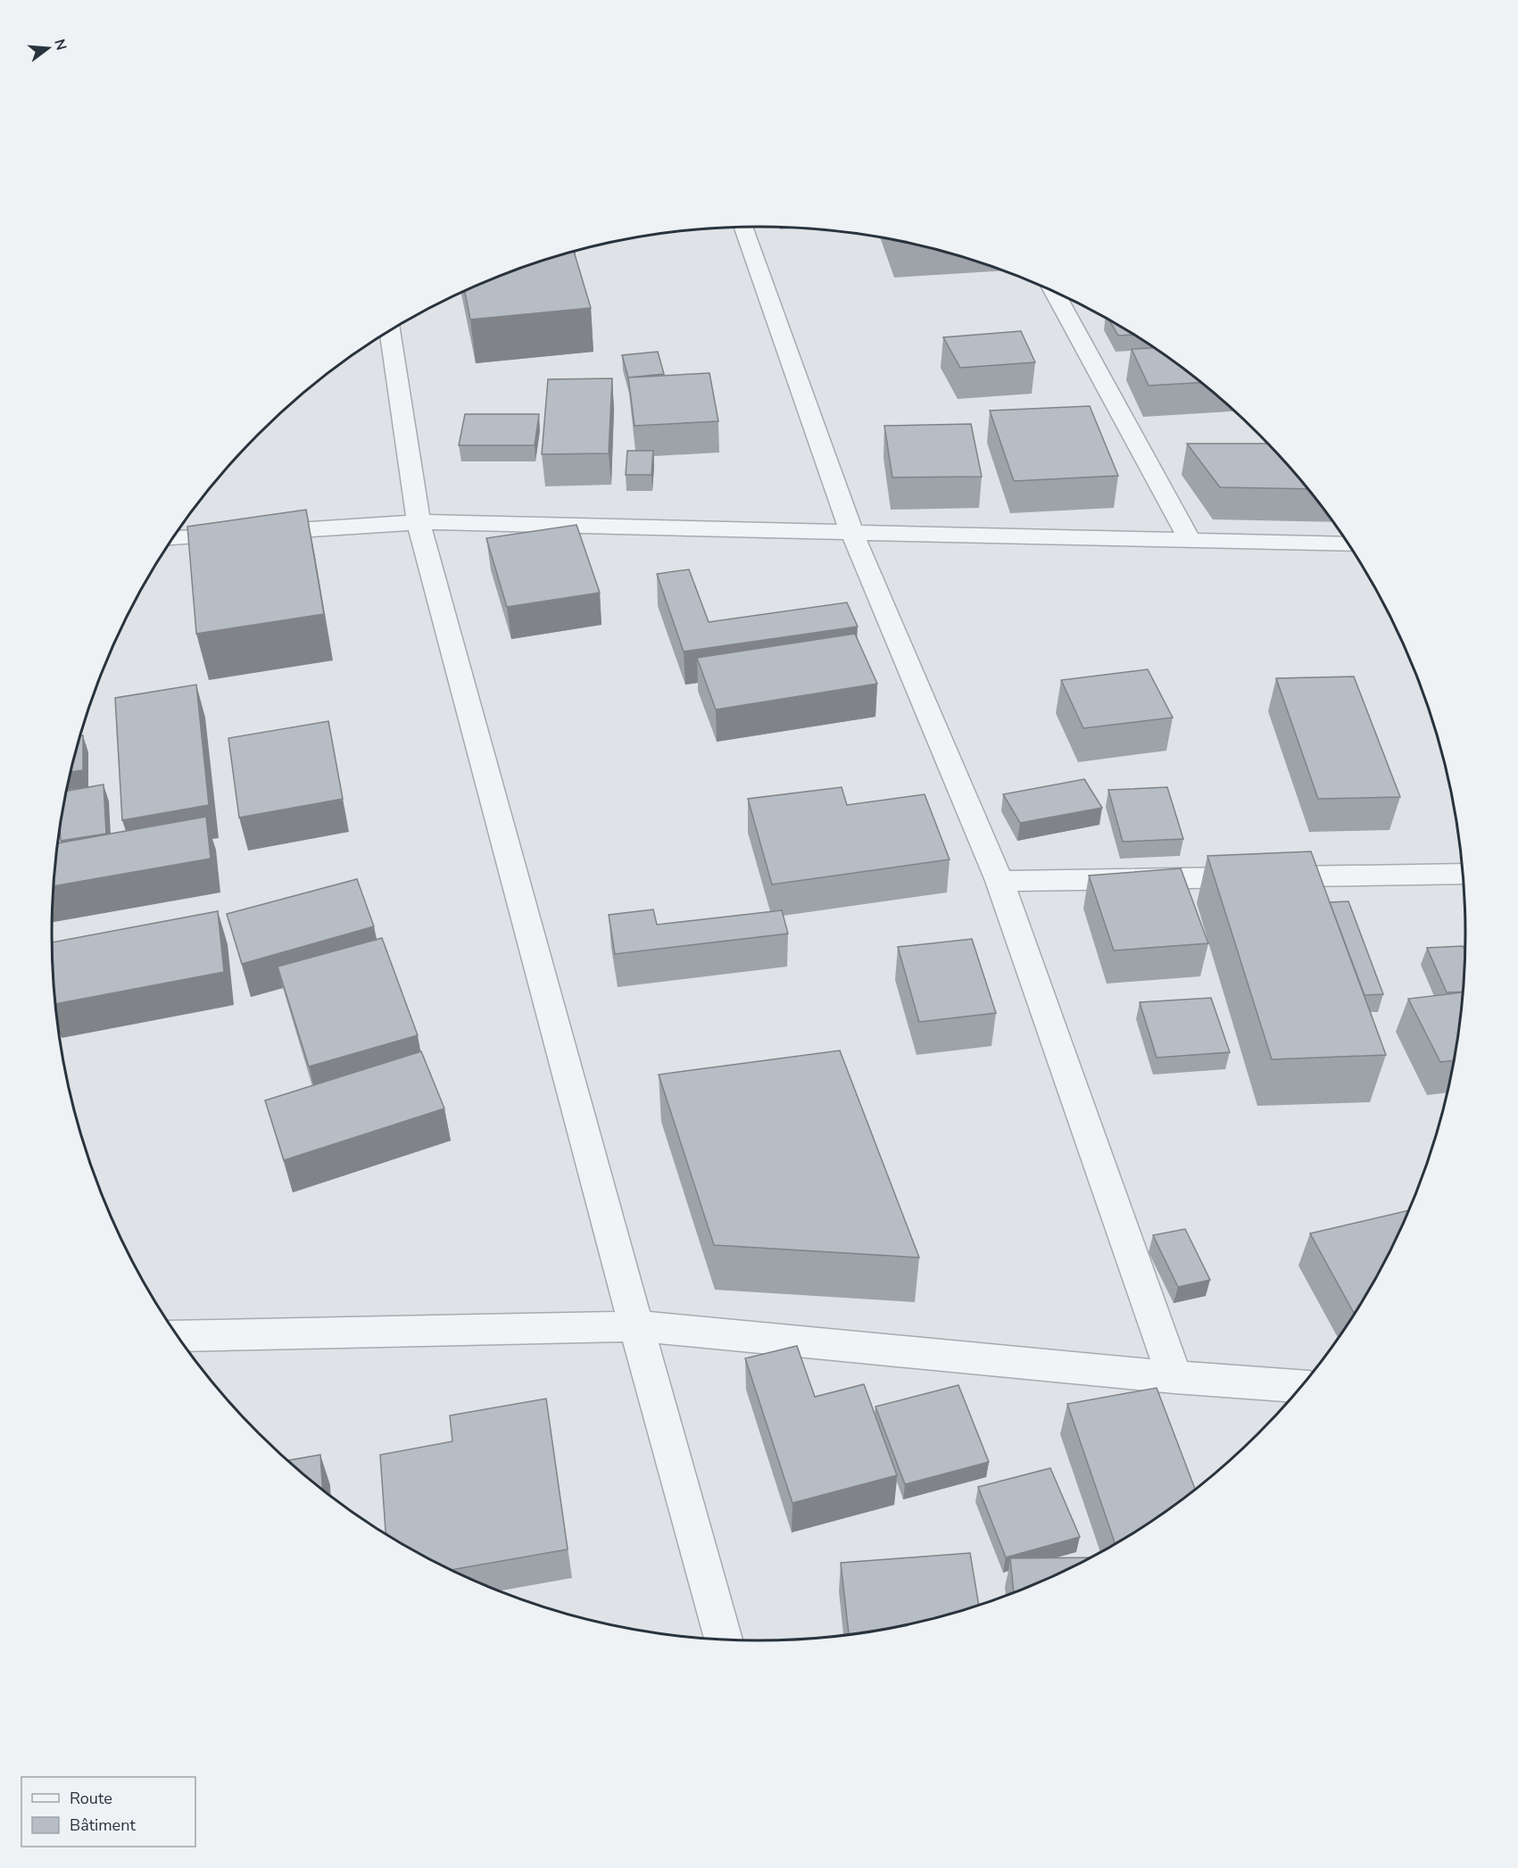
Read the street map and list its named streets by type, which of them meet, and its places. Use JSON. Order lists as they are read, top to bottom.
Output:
{
  "legend": ["Route", "Bâtiment"],
  "north": "right"
}
